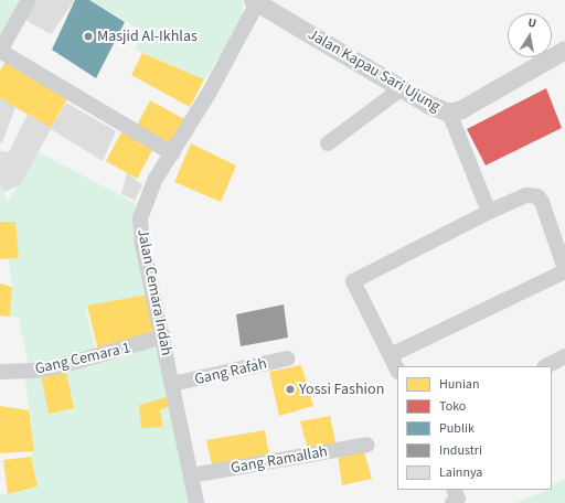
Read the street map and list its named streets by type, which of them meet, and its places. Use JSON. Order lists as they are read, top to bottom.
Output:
{
  "streets": {
    "street": [
      "Jalan Kapau Sari Ujung",
      "Jalan Cemara Indah",
      "Gang Cemara 1",
      "Gang Rafah",
      "Gang Ramallah"
    ]
  },
  "crossings": [
    ["Jalan Kapau Sari Ujung", "Jalan Cemara Indah"],
    ["Jalan Cemara Indah", "Gang Cemara 1"],
    ["Jalan Cemara Indah", "Gang Rafah"],
    ["Jalan Cemara Indah", "Gang Ramallah"]
  ],
  "places": ["Masjid Al-Ikhlas", "Yossi Fashion"],
  "legend": [
    "Hunian",
    "Toko",
    "Publik",
    "Industri",
    "Lainnya"
  ],
  "north": "top"
}
